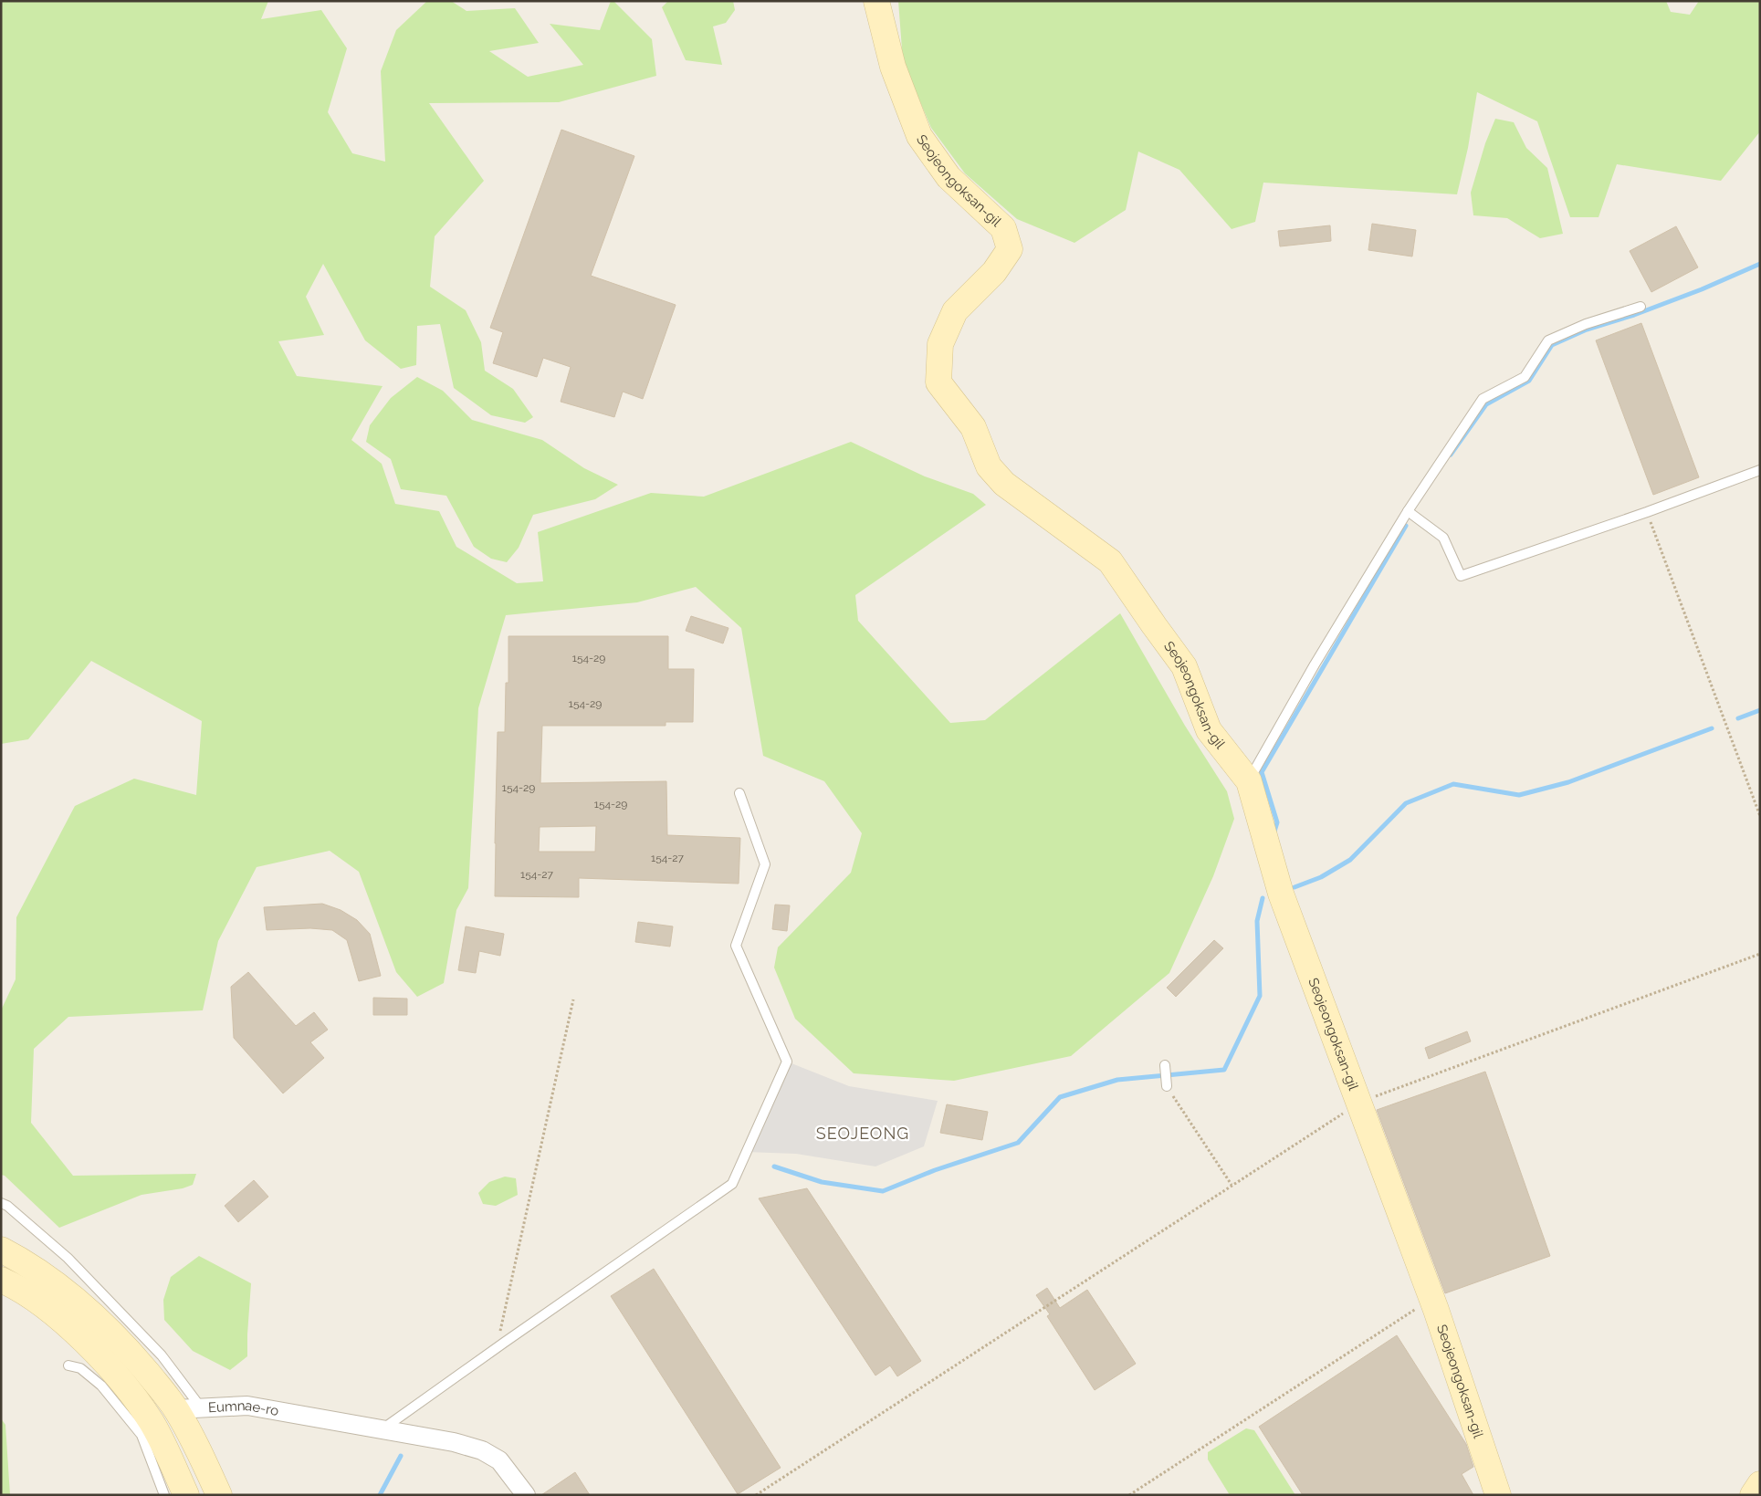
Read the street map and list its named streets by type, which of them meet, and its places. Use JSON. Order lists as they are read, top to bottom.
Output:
{
  "streets": {
    "street": ["Seojeongoksan-gil", "Eumnae-ro"]
  },
  "districts": ["SEOJEONG"],
  "house_numbers": [
    "154-29",
    "154-29",
    "154-29",
    "154-29",
    "154-27",
    "154-27"
  ]
}
